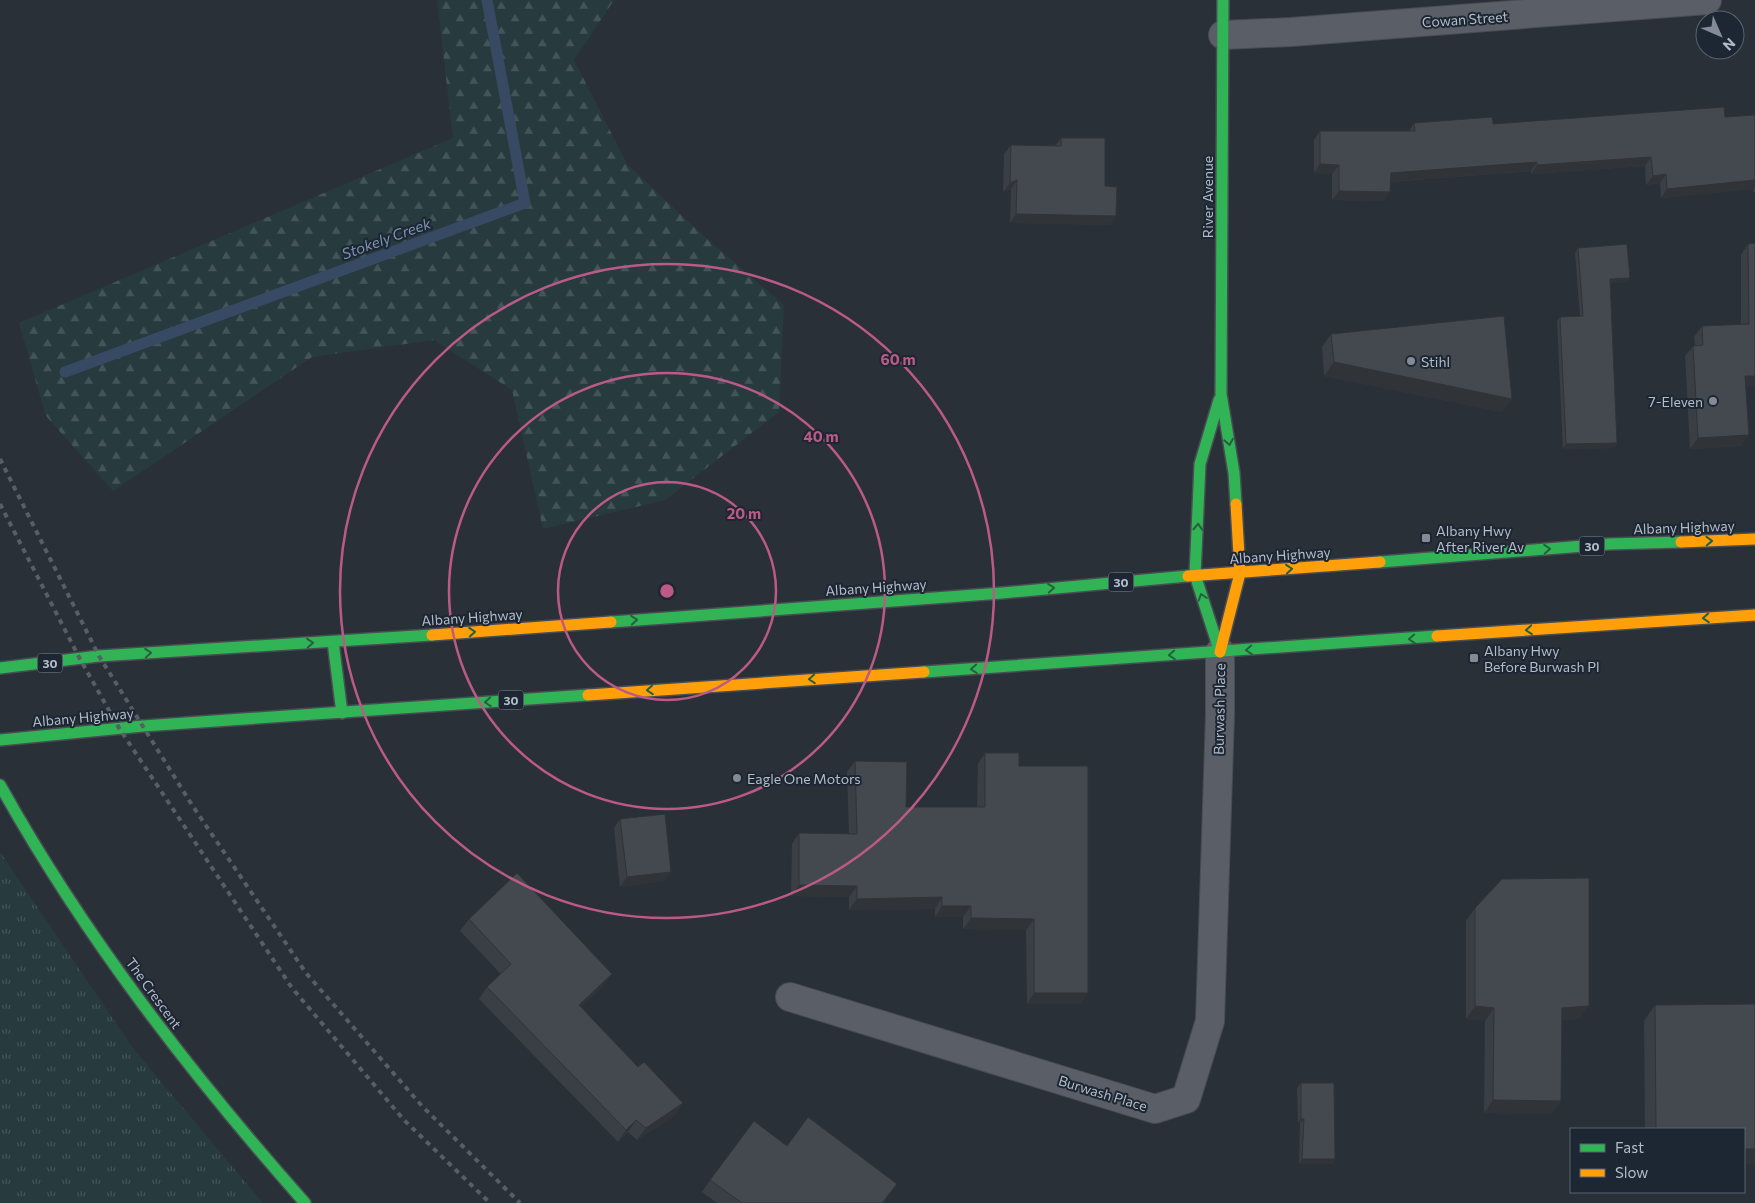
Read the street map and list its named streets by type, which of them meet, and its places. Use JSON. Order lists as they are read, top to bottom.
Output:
{
  "streets": {
    "main road": [
      "River Avenue",
      "Albany Highway",
      "30",
      "The Crescent"
    ],
    "street": ["Cowan Street", "Burwash Place"]
  },
  "crossings": [
    ["Cowan Street", "River Avenue"],
    ["River Avenue", "Albany Highway"],
    ["River Avenue", "Burwash Place"],
    ["Albany Highway", "Burwash Place"]
  ],
  "water": ["Stokely Creek"],
  "places": {
    "other": ["Stihl", "7-Eleven", "Eagle One Motors"],
    "transit": ["Albany Hwy After River Av", "Albany Hwy Before Burwash Pl"]
  },
  "legend": ["Fast", "Slow"],
  "north": "bottom right",
  "rings": ["60 m", "40 m", "20 m"]
}
